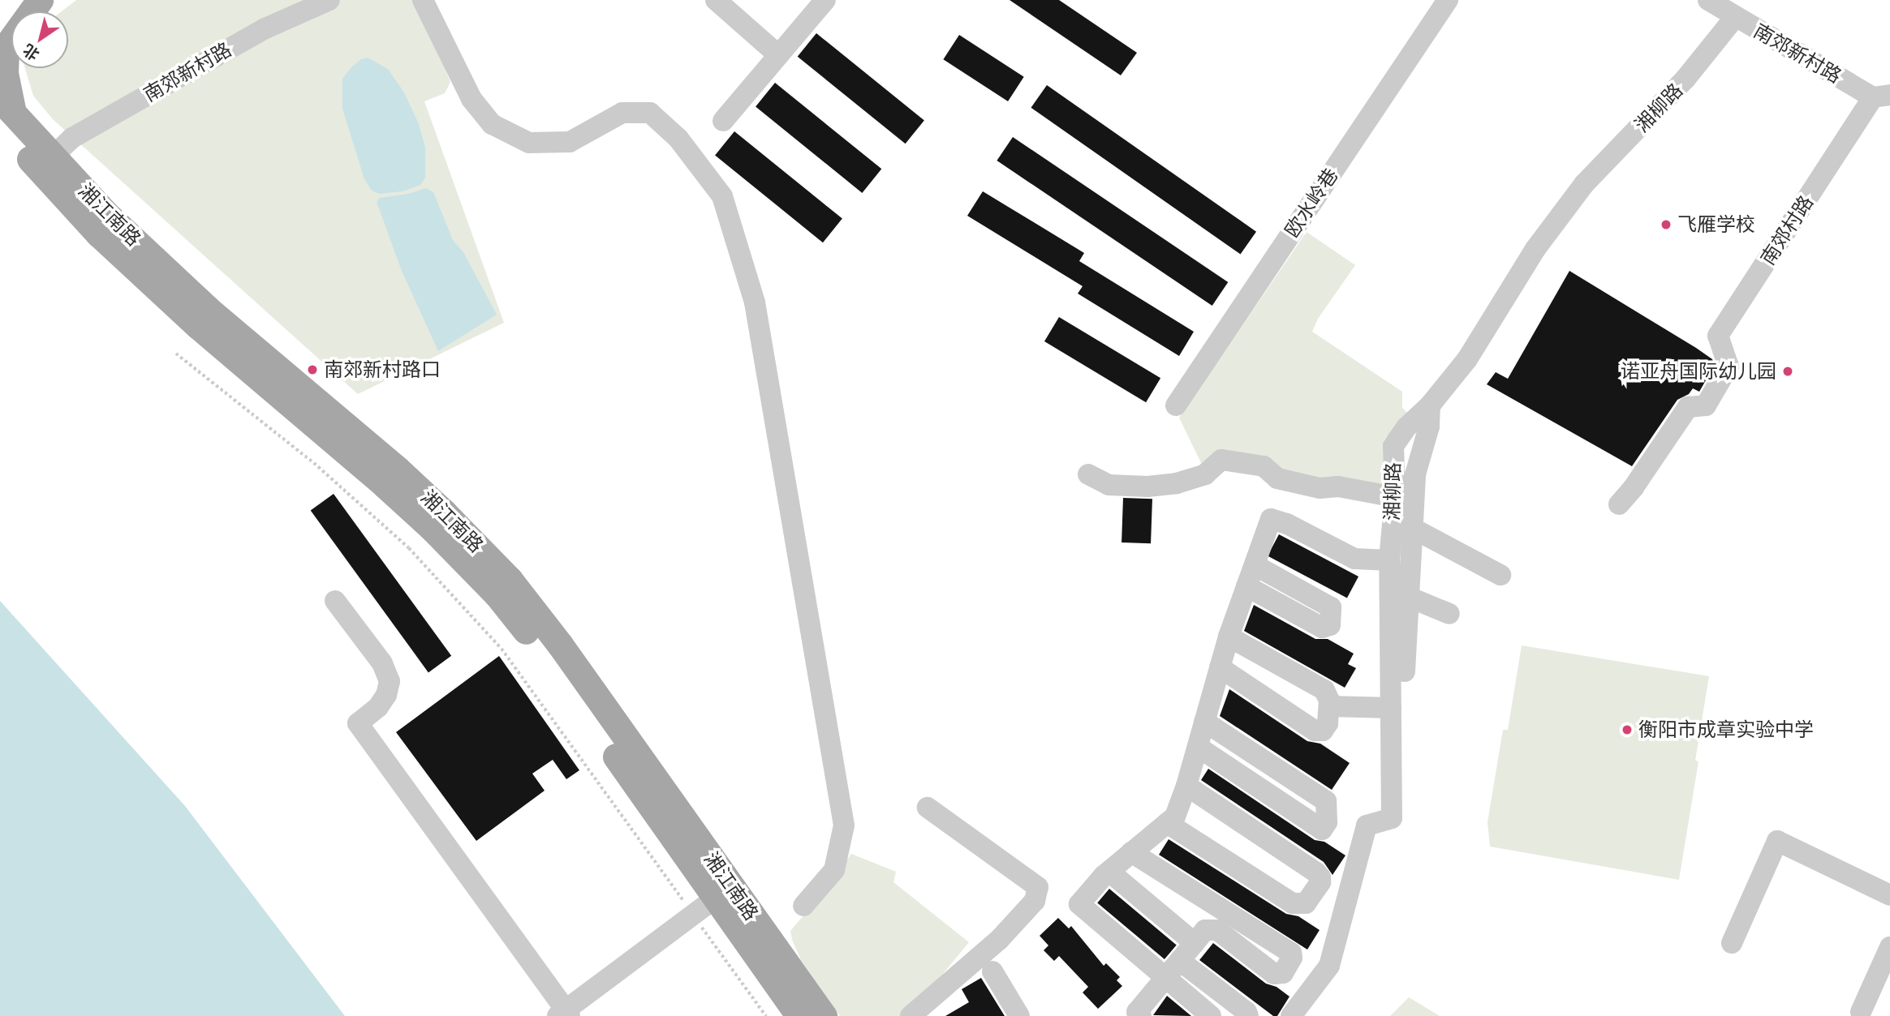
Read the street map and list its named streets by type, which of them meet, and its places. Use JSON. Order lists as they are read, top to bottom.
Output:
{
  "streets": {
    "main road": ["湘江南路"],
    "street": [
      "南郊新村路",
      "湘柳路",
      "欧水岭巷",
      "南郊村路"
    ]
  },
  "crossings": [
    ["南郊新村路", "湘柳路"],
    ["南郊新村路", "湘江南路"],
    ["南郊新村路", "南郊村路"]
  ],
  "places": [
    "飞雁学校",
    "南郊新村路口",
    "诺亚舟国际幼儿园",
    "衡阳市成章实验中学"
  ],
  "north": "bottom left"
}
